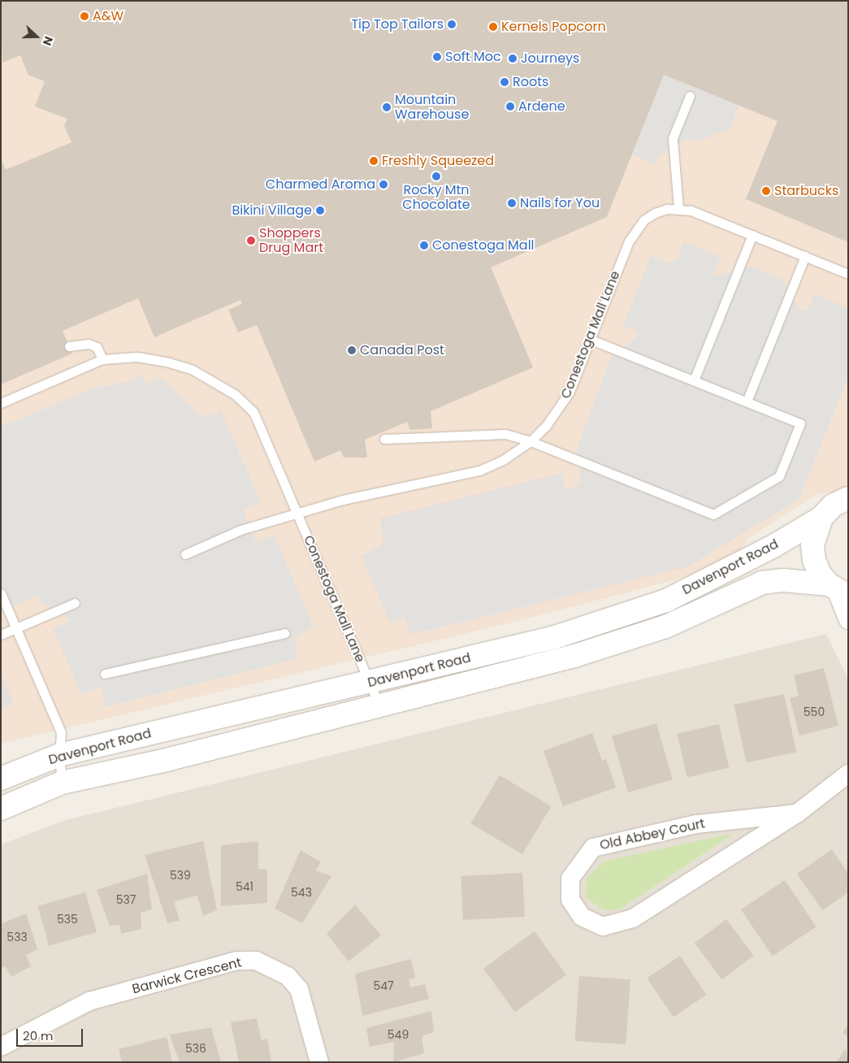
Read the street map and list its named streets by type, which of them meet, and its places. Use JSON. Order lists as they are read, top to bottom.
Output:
{
  "streets": {
    "street": ["Davenport Road", "Old Abbey Court", "Barwick Crescent"],
    "lane": ["Conestoga Mall Lane"]
  },
  "crossings": [
    ["Conestoga Mall Lane", "Davenport Road"]
  ],
  "places": [
    "A&W",
    "Tip Top Tailors",
    "Kernels Popcorn",
    "Soft Moc",
    "Journeys",
    "Roots",
    "Ardene",
    "Mountain Warehouse",
    "Freshly Squeezed",
    "Rocky Mtn Chocolate",
    "Charmed Aroma",
    "Starbucks",
    "Nails for You",
    "Bikini Village",
    "Shoppers Drug Mart",
    "Conestoga Mall",
    "Canada Post"
  ],
  "house_numbers": [
    "550",
    "539",
    "541",
    "543",
    "537",
    "535",
    "533",
    "547",
    "549",
    "536"
  ],
  "scale_bar": "20 m",
  "north": "right"
}
